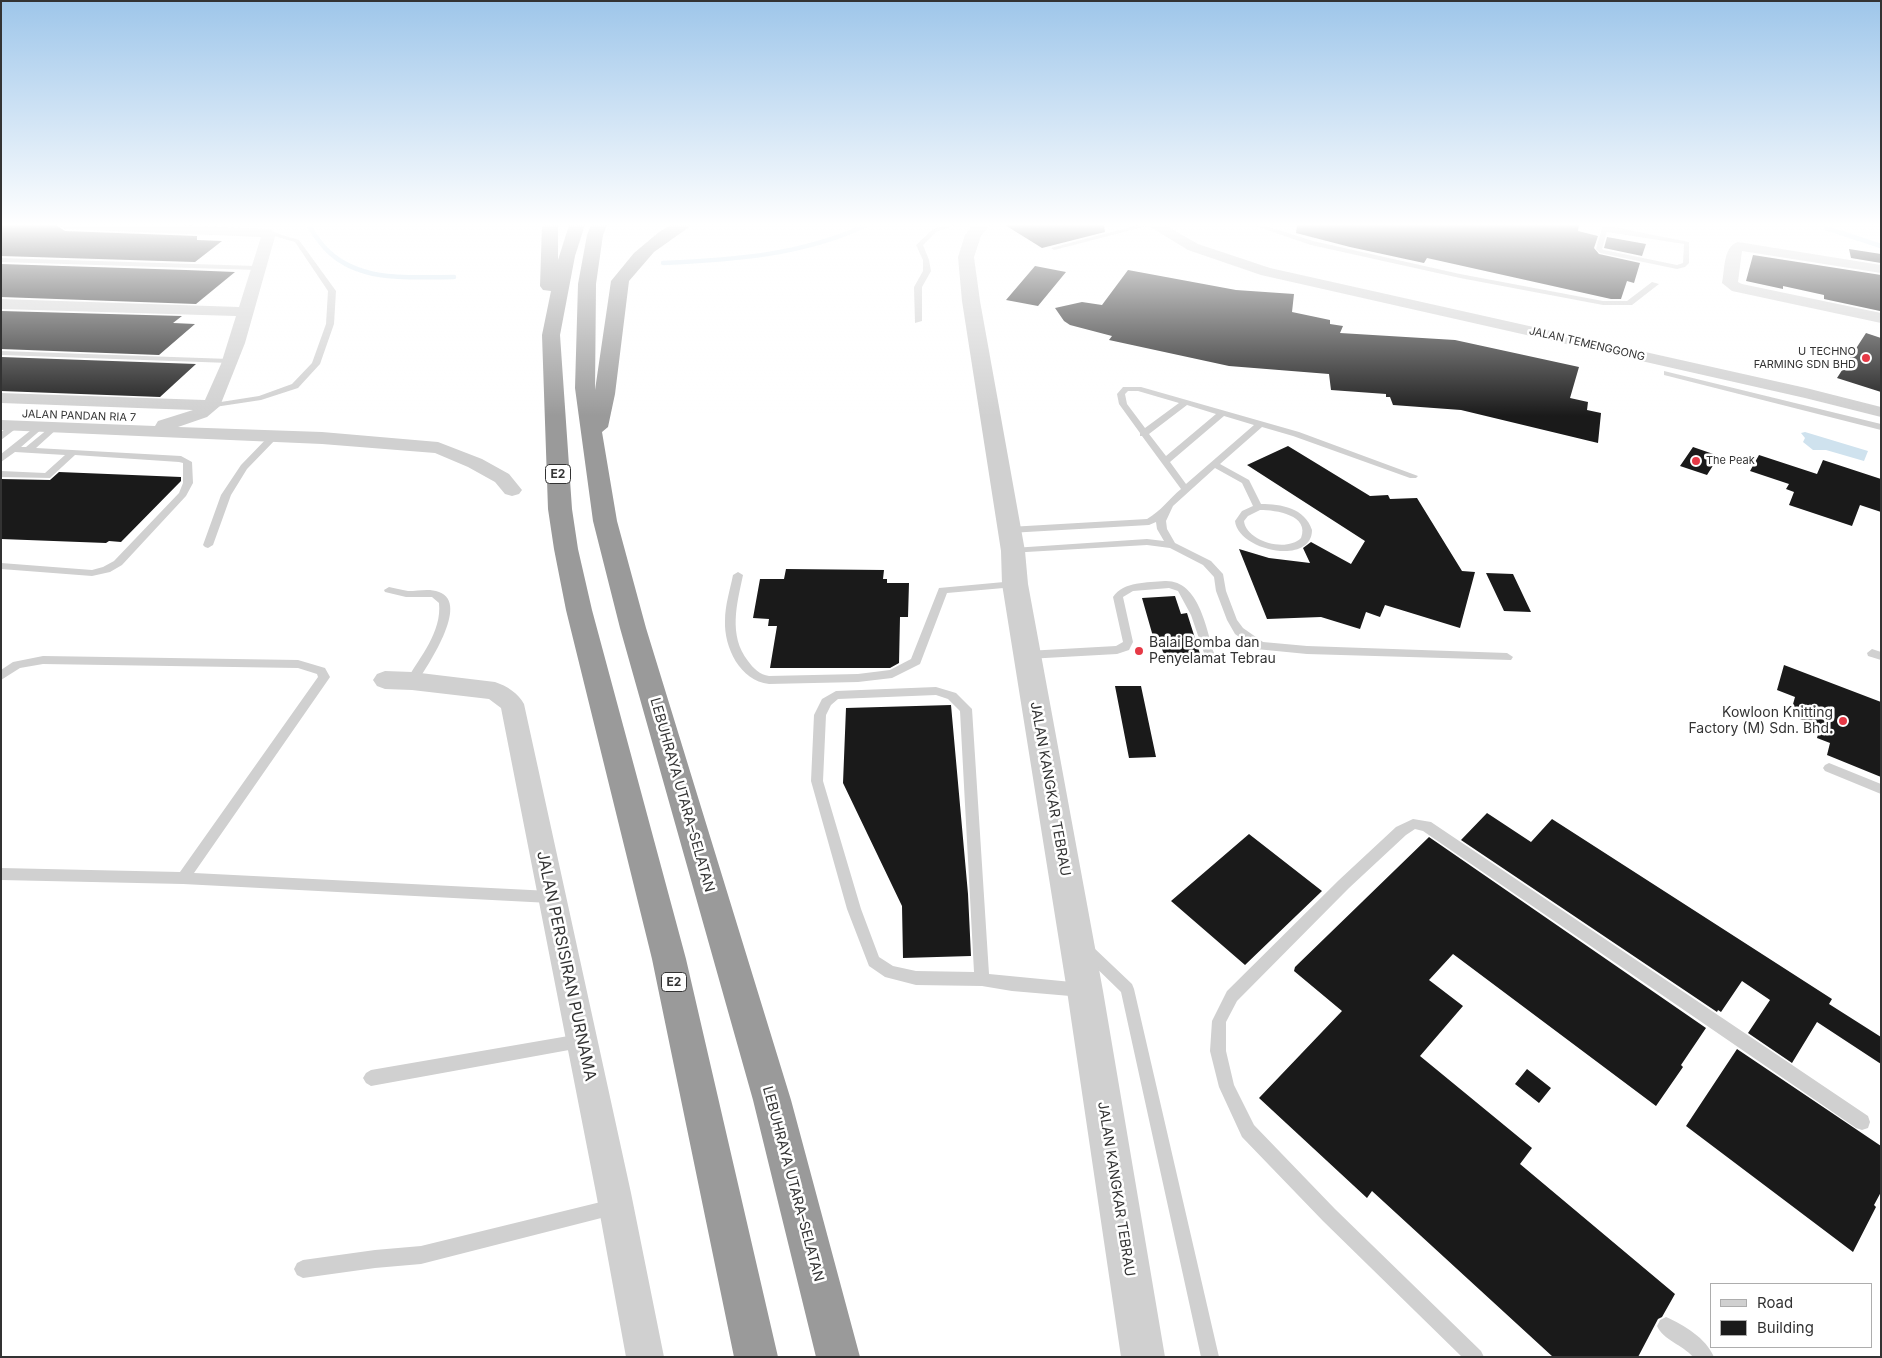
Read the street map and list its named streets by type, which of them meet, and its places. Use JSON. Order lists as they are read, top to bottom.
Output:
{
  "streets": {
    "highway": ["E2", "LEBUHRAYA UTARA–SELATAN"],
    "street": [
      "JALAN TEMENGGONG",
      "JALAN PANDAN RIA 7",
      "JALAN KANGKAR TEBRAU",
      "JALAN PERSISIRAN PURNAMA"
    ]
  },
  "places": [
    "U TECHNO FARMING SDN BHD",
    "The Peak",
    "Balai Bomba dan Penyelamat Tebrau",
    "Kowloon Knitting Factory (M) Sdn. Bhd."
  ],
  "legend": ["Road", "Building"]
}
